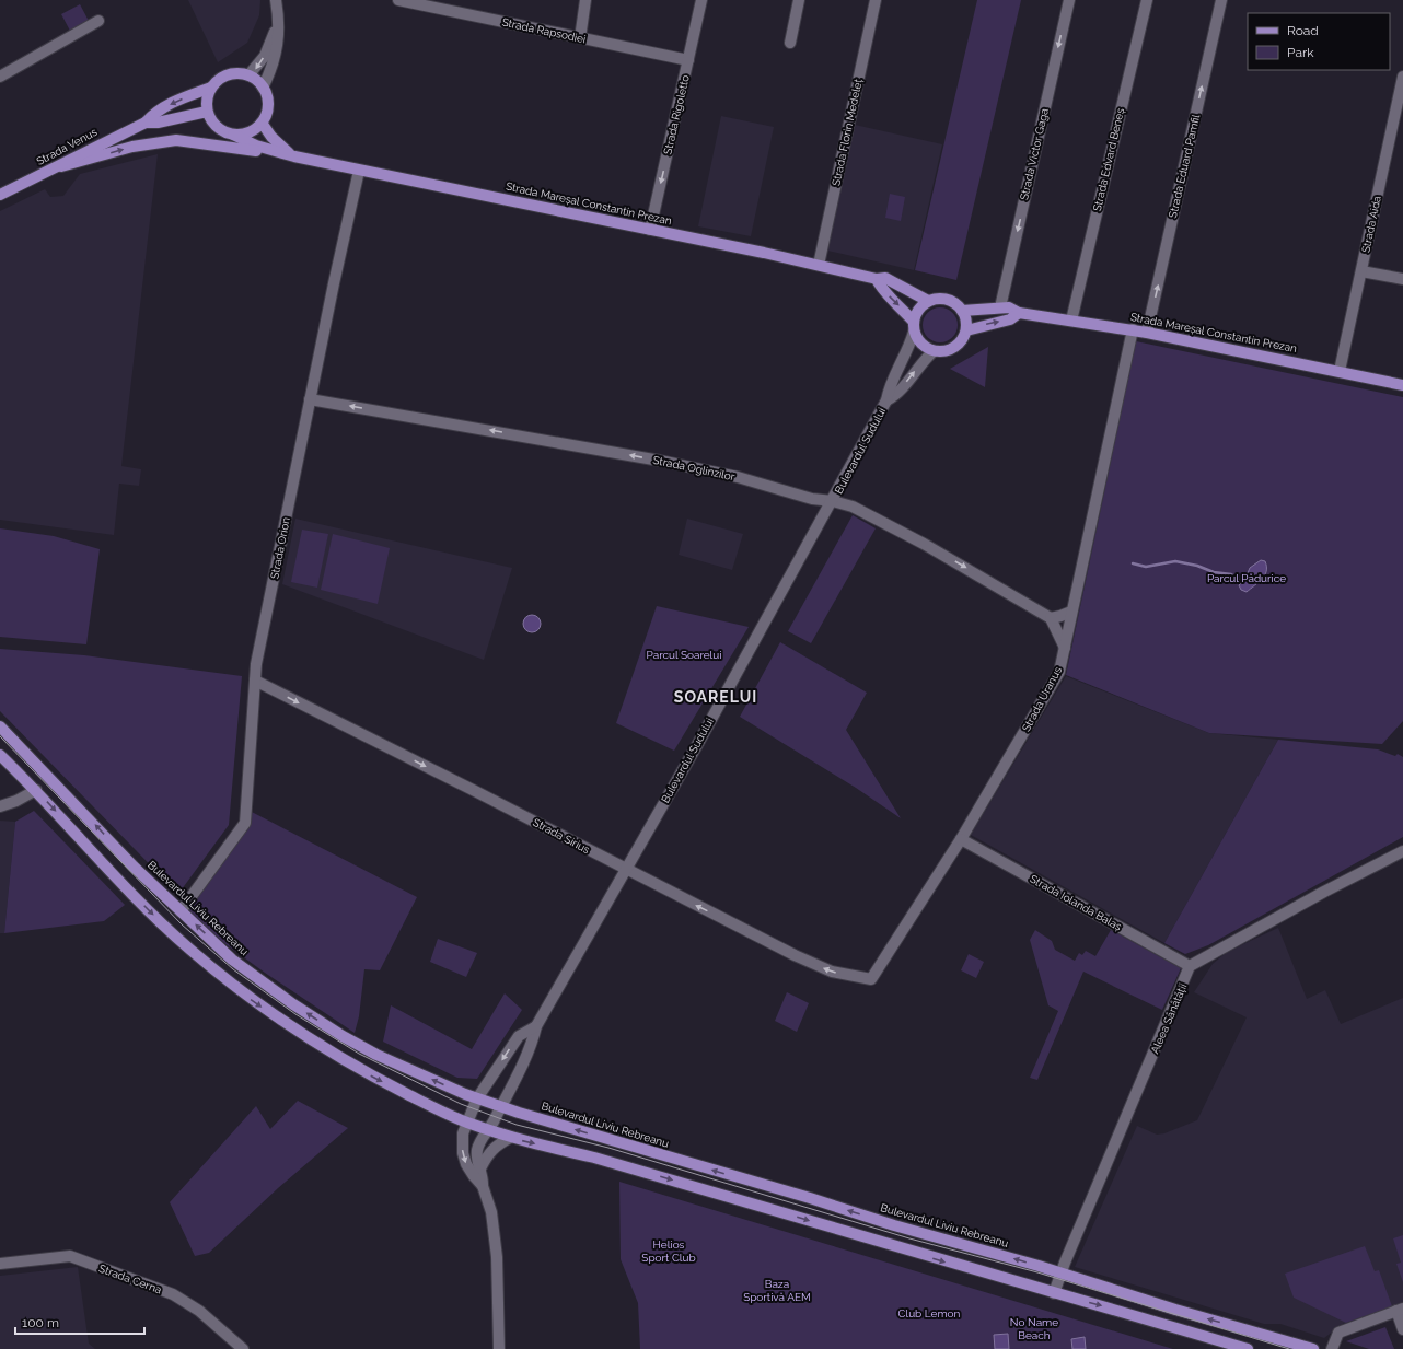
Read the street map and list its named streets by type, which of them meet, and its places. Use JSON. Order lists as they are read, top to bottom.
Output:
{
  "streets": {
    "main road": ["Strada Venus", "Strada Mareșal Constantin Prezan", "Bulevardul Liviu Rebreanu"],
    "street": [
      "Strada Rapsodiei",
      "Strada Rigoletto",
      "Strada Florin Medeleț",
      "Strada Victor Gaga",
      "Strada Edvard Beneș",
      "Strada Eduard Pamfil",
      "Strada Aida",
      "Bulevardul Sudului",
      "Strada Oglinzilor",
      "Strada Orion",
      "Strada Uranus",
      "Strada Sirius",
      "Strada Iolanda Balaș",
      "Aleea Sănătății",
      "Strada Cerna"
    ]
  },
  "crossings": [
    ["Strada Rapsodiei", "Strada Rigoletto"],
    ["Strada Rigoletto", "Strada Mareșal Constantin Prezan"],
    ["Strada Florin Medeleț", "Strada Mareșal Constantin Prezan"],
    ["Strada Venus", "Strada Mareșal Constantin Prezan"],
    ["Strada Victor Gaga", "Strada Mareșal Constantin Prezan"],
    ["Strada Edvard Beneș", "Strada Mareșal Constantin Prezan"],
    ["Strada Eduard Pamfil", "Strada Mareșal Constantin Prezan"],
    ["Strada Mareșal Constantin Prezan", "Strada Aida"],
    ["Strada Mareșal Constantin Prezan", "Bulevardul Sudului"],
    ["Strada Mareșal Constantin Prezan", "Strada Orion"],
    ["Strada Mareșal Constantin Prezan", "Strada Uranus"],
    ["Bulevardul Sudului", "Strada Oglinzilor"],
    ["Bulevardul Sudului", "Strada Sirius"],
    ["Bulevardul Sudului", "Bulevardul Liviu Rebreanu"],
    ["Strada Oglinzilor", "Strada Orion"],
    ["Strada Orion", "Strada Sirius"],
    ["Strada Orion", "Bulevardul Liviu Rebreanu"],
    ["Strada Uranus", "Strada Sirius"],
    ["Strada Uranus", "Strada Iolanda Balaș"],
    ["Strada Iolanda Balaș", "Aleea Sănătății"],
    ["Bulevardul Liviu Rebreanu", "Aleea Sănătății"]
  ],
  "one_way": ["Strada Rigoletto", "Strada Victor Gaga", "Strada Eduard Pamfil"],
  "districts": ["SOARELUI"],
  "parks": [
    "Parcul Pădurice",
    "Parcul Soarelui",
    "Helios Sport Club",
    "Baza Sportivă AEM",
    "Club Lemon",
    "No Name Beach"
  ],
  "legend": ["Road", "Park"],
  "scale_bar": "100 m"
}
